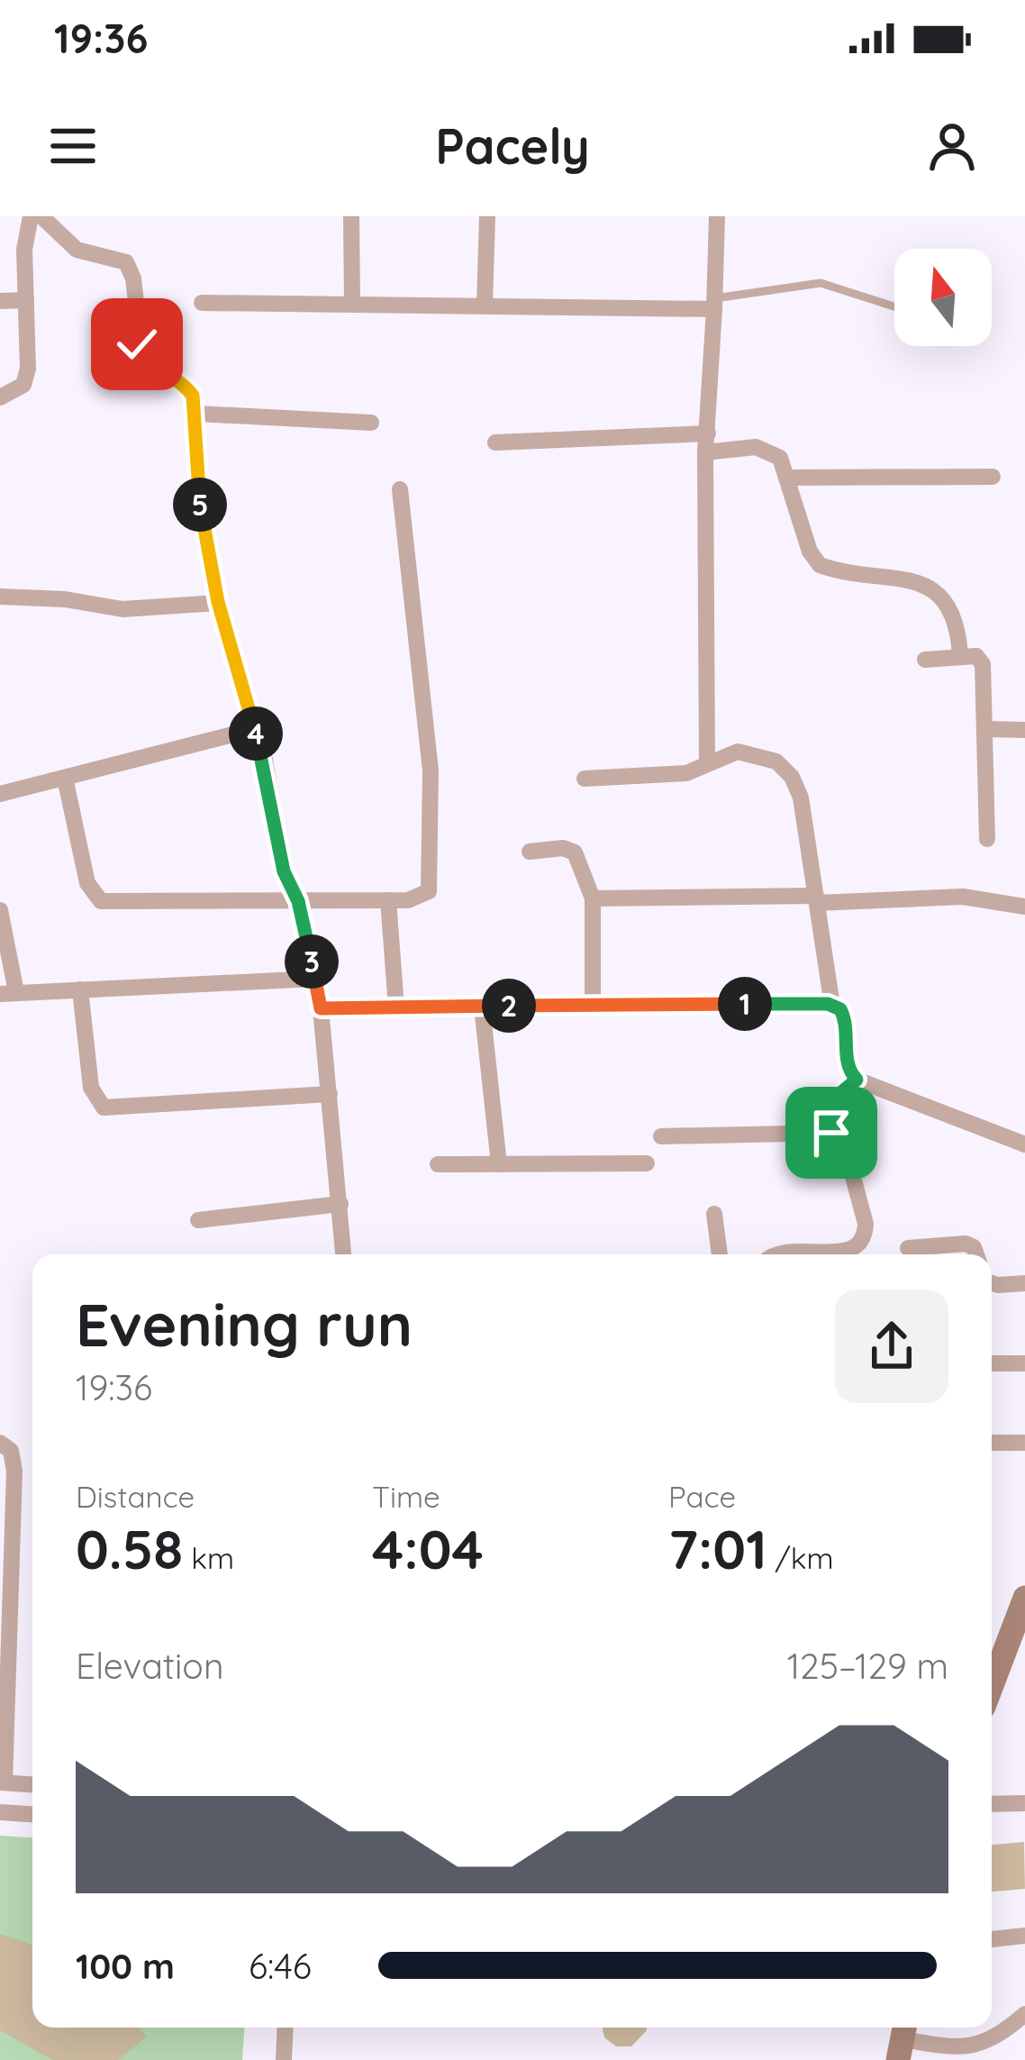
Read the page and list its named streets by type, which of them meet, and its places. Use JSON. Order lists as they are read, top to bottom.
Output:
{
  "north": "top",
  "page": {
    "status": "19:36",
    "header": "Pacely",
    "pins": [
      "5",
      "4",
      "3",
      "1",
      "2"
    ],
    "heading": ["Evening run", "19:36"],
    "stats": [
      ["Distance", "0.58 km"],
      ["Time", "4:04"],
      ["Pace", "7:01 /km"]
    ],
    "chart": ["Elevation", "125–129 m"],
    "list": [
      {
        "name": "100 m",
        "note": "6:46"
      }
    ]
  }
}
